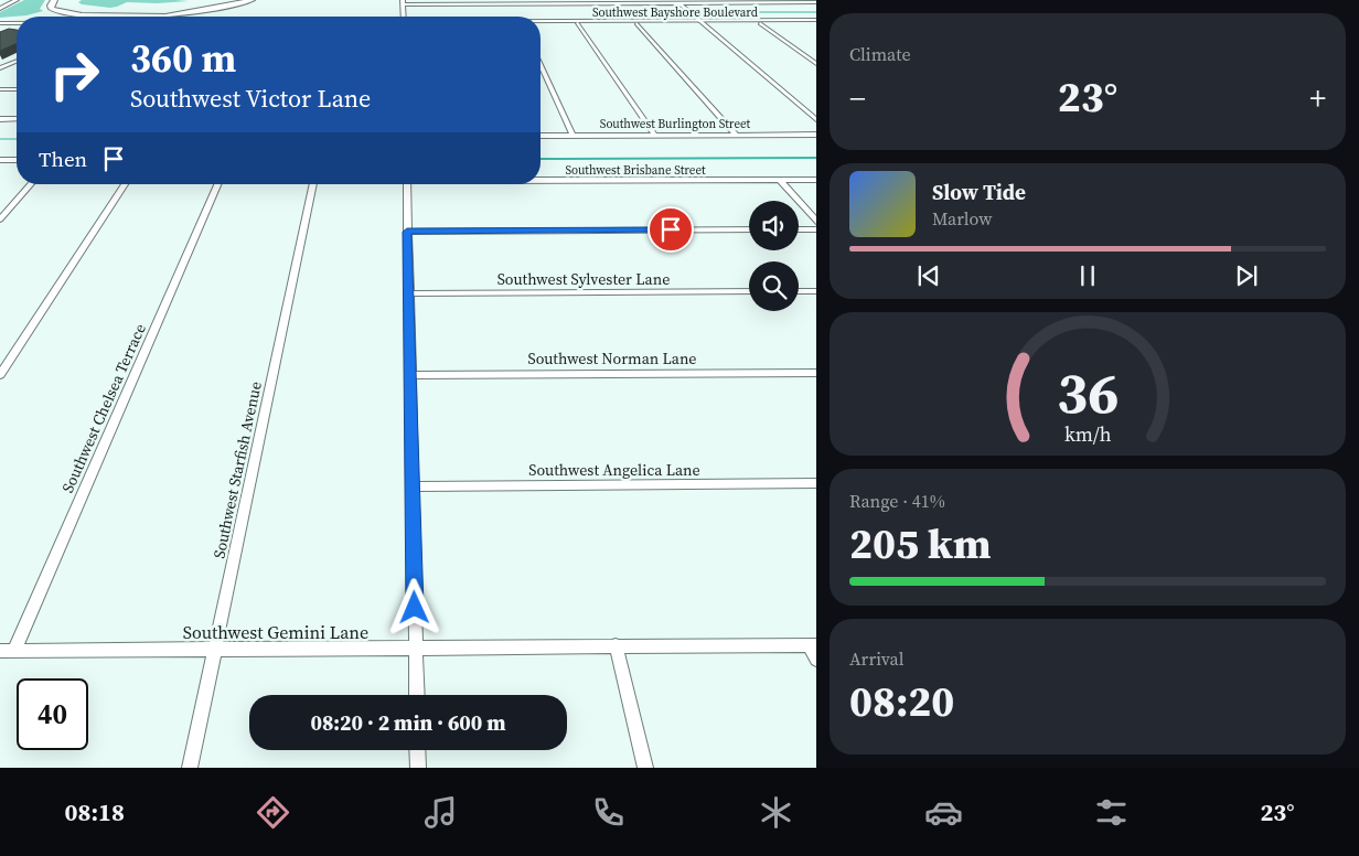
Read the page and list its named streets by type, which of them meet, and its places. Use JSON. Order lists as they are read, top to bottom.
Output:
{
  "streets": {
    "main road": ["Southwest Bayshore Boulevard"],
    "street": [
      "Southwest Burlington Street",
      "Southwest Brisbane Street",
      "Southwest Sylvester Lane",
      "Southwest Norman Lane",
      "Southwest Chelsea Terrace",
      "Southwest Starfish Avenue",
      "Southwest Angelica Lane",
      "Southwest Gemini Lane"
    ]
  },
  "crossings": [
    ["Southwest Chelsea Terrace", "Southwest Gemini Lane"],
    ["Southwest Starfish Avenue", "Southwest Gemini Lane"]
  ],
  "page": {
    "tile": [
      "Climate",
      ["Range · 41%", "205 km"],
      ["Arrival", "08:20"]
    ],
    "turn": ["360 m", "Southwest Victor Lane"],
    "heat": ["−", "23°", "+"],
    "then": "Then",
    "song": ["Slow Tide", "Marlow"],
    "limit": "40",
    "trip": "08:20 · 2 min · 600 m",
    "tabs": ["08:18", "23°"],
    "gauge": ["36", "km/h"]
  }
}
